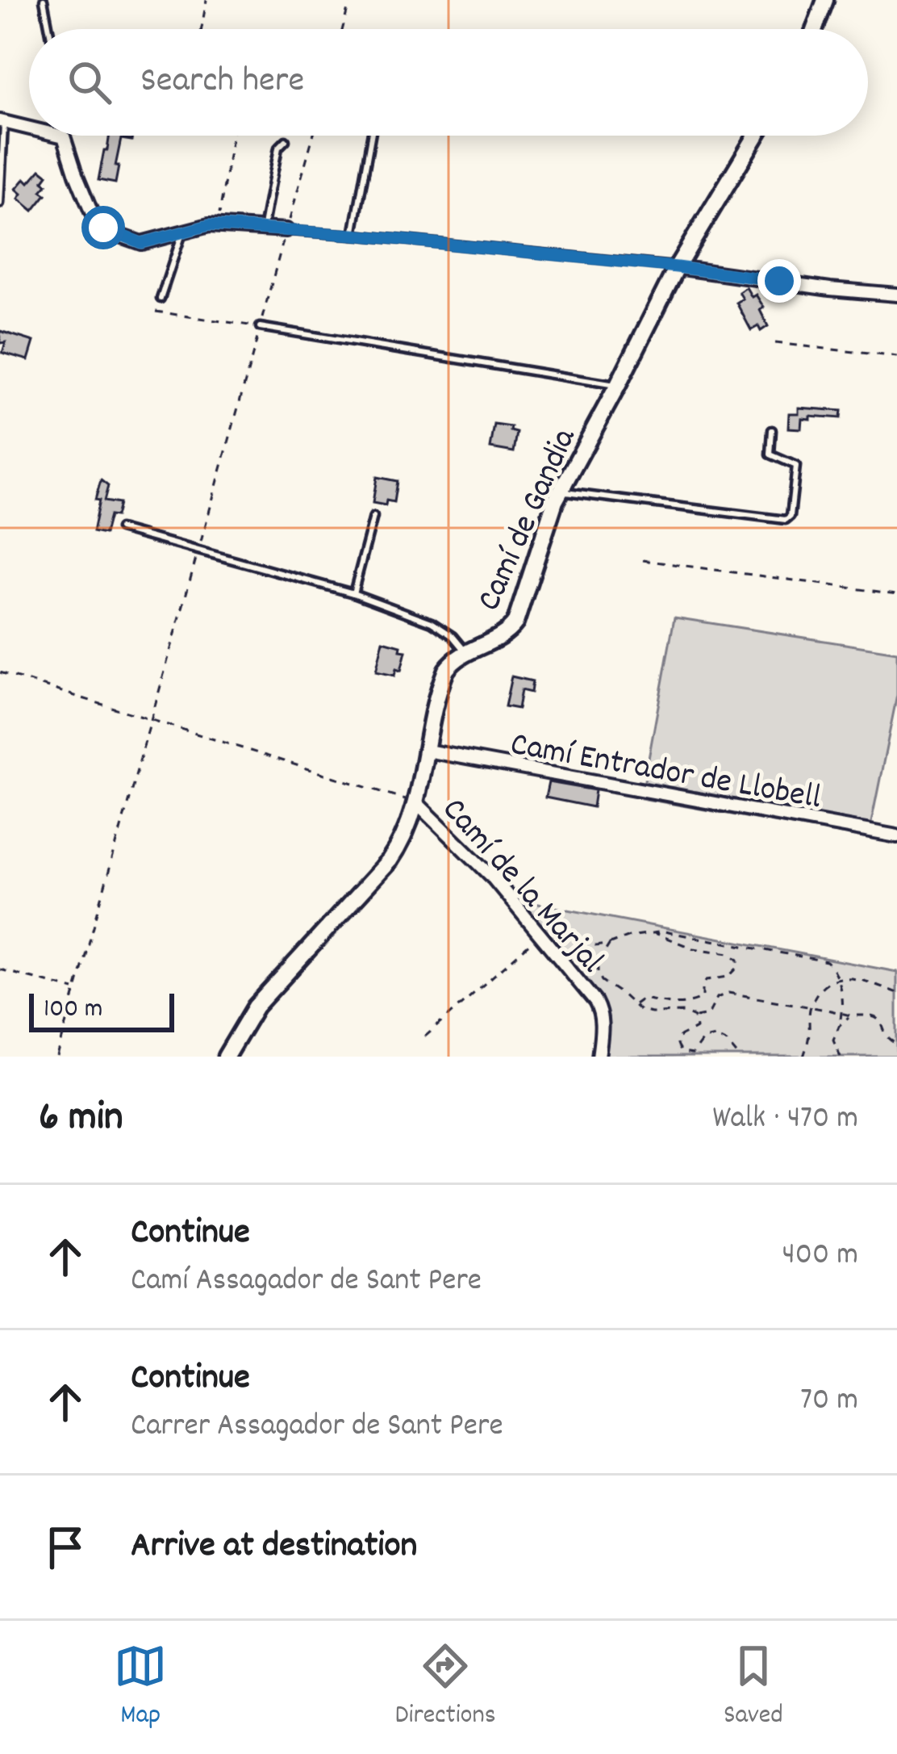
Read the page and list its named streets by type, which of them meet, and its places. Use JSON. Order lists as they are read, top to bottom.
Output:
{
  "streets": {
    "main road": ["Camí de Gandia"],
    "street": ["Camí Entrador de Llobell", "Camí de la Marjal"]
  },
  "crossings": [
    ["Camí de Gandia", "Camí Entrador de Llobell"],
    ["Camí de Gandia", "Camí de la Marjal"]
  ],
  "scale_bar": "100 m",
  "page": {
    "search": "Search here",
    "scale": "100 m",
    "heading": ["6 min", "Walk · 470 m"],
    "list": [
      ["Continue", "Camí Assagador de Sant Pere", "400 m"],
      ["Continue", "Carrer Assagador de Sant Pere", "70 m"],
      "Arrive at destination"
    ],
    "nav": ["Map", "Directions", "Saved"]
  }
}
